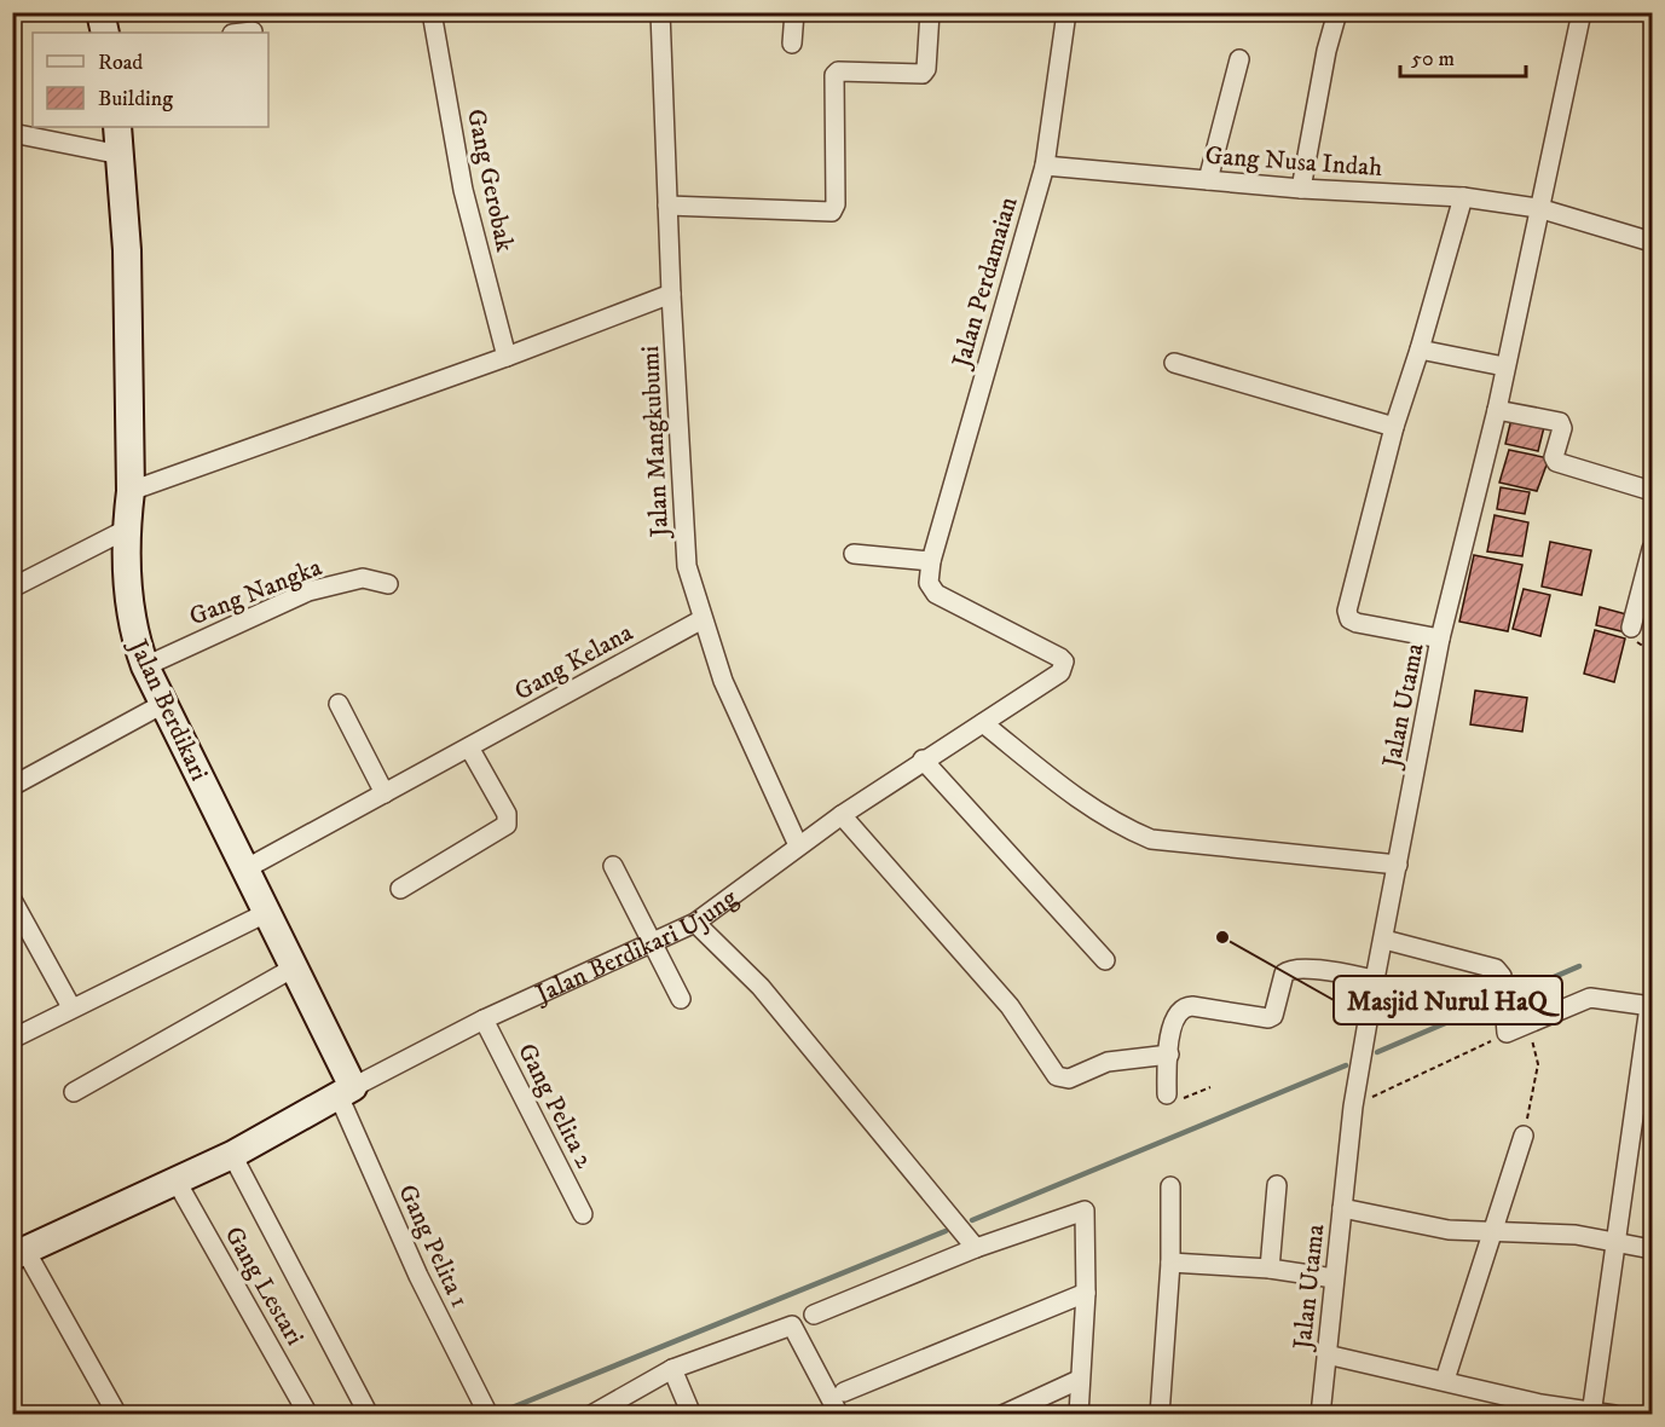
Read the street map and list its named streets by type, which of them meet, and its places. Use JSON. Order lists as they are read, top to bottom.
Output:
{
  "streets": {
    "street": [
      "Gang Nusa Indah",
      "Gang Gerobak",
      "Jalan Perdamaian",
      "Jalan Mangkubumi",
      "Gang Nangka",
      "Gang Kelana",
      "Jalan Utama",
      "Jalan Berdikari",
      "Jalan Berdikari Ujung",
      "Gang Pelita 2",
      "Gang Pelita 1",
      "Gang Lestari"
    ]
  },
  "crossings": [
    ["Gang Nusa Indah", "Jalan Perdamaian"],
    ["Gang Nusa Indah", "Jalan Utama"],
    ["Jalan Perdamaian", "Jalan Berdikari Ujung"],
    ["Jalan Mangkubumi", "Gang Kelana"],
    ["Jalan Mangkubumi", "Jalan Berdikari Ujung"],
    ["Gang Nangka", "Jalan Berdikari"],
    ["Gang Kelana", "Jalan Berdikari"],
    ["Jalan Berdikari", "Jalan Berdikari Ujung"],
    ["Jalan Berdikari", "Gang Pelita 1"],
    ["Jalan Berdikari Ujung", "Gang Pelita 2"],
    ["Jalan Berdikari Ujung", "Gang Pelita 1"],
    ["Jalan Berdikari Ujung", "Gang Lestari"]
  ],
  "places": ["Masjid Nurul HaQ"],
  "legend": ["Road", "Building"],
  "scale_bar": "50 m"
}
